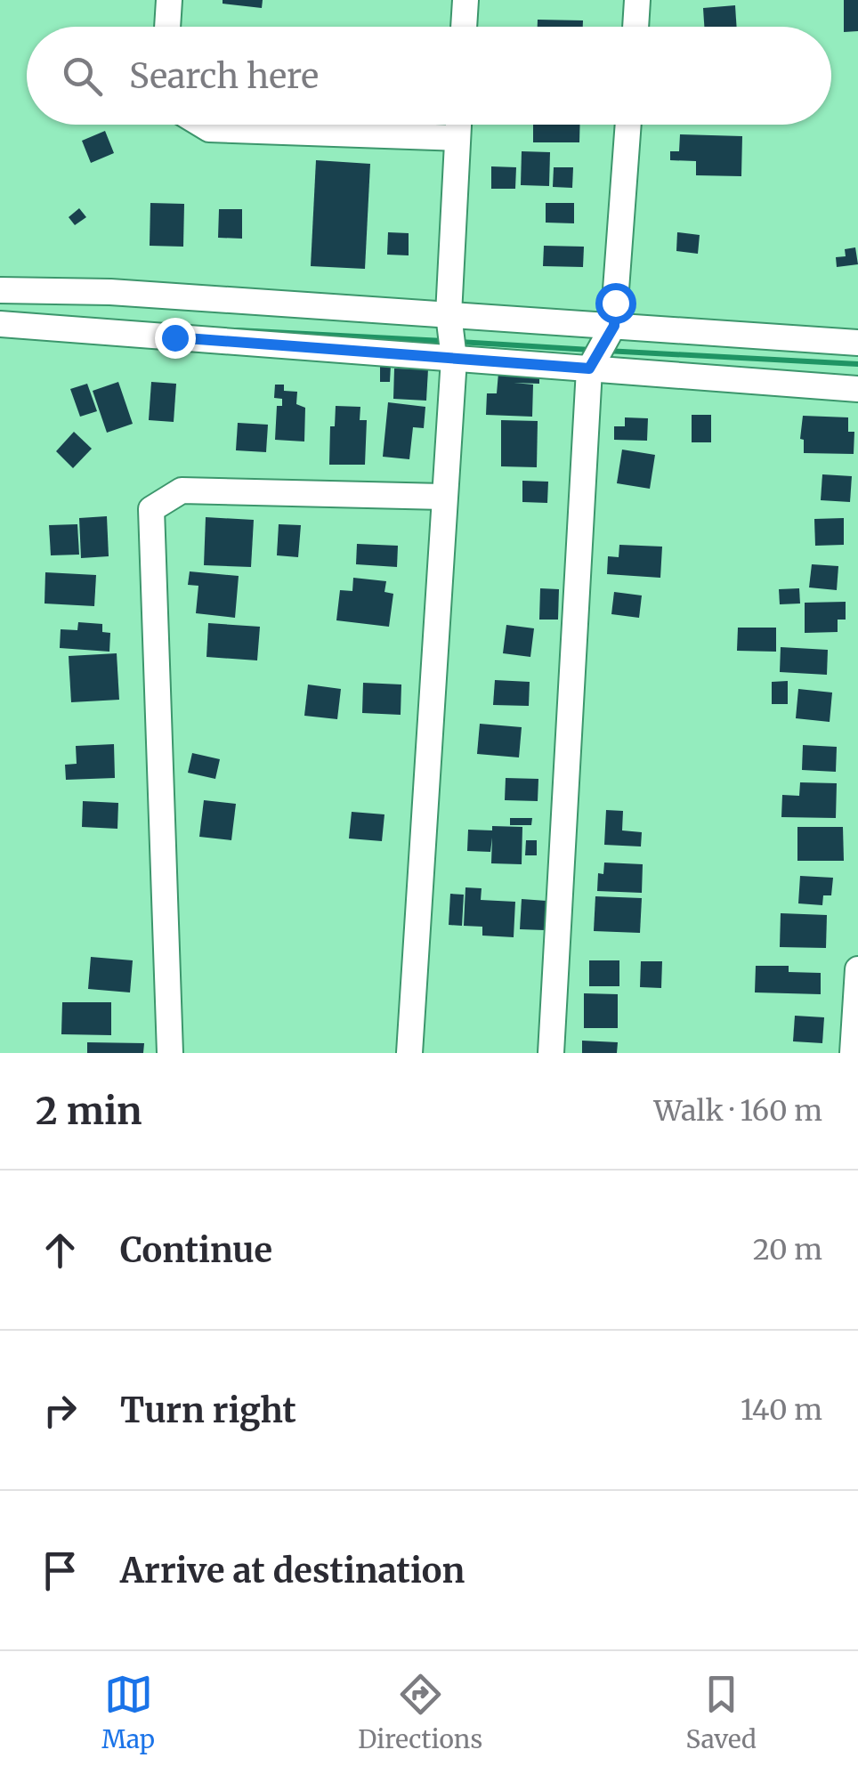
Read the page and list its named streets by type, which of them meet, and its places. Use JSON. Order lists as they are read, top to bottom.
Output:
{
  "page": {
    "search": "Search here",
    "heading": ["2 min", "Walk · 160 m"],
    "list": [
      ["Continue", "20 m"],
      ["Turn right", "140 m"],
      "Arrive at destination"
    ],
    "nav": ["Map", "Directions", "Saved"]
  }
}
